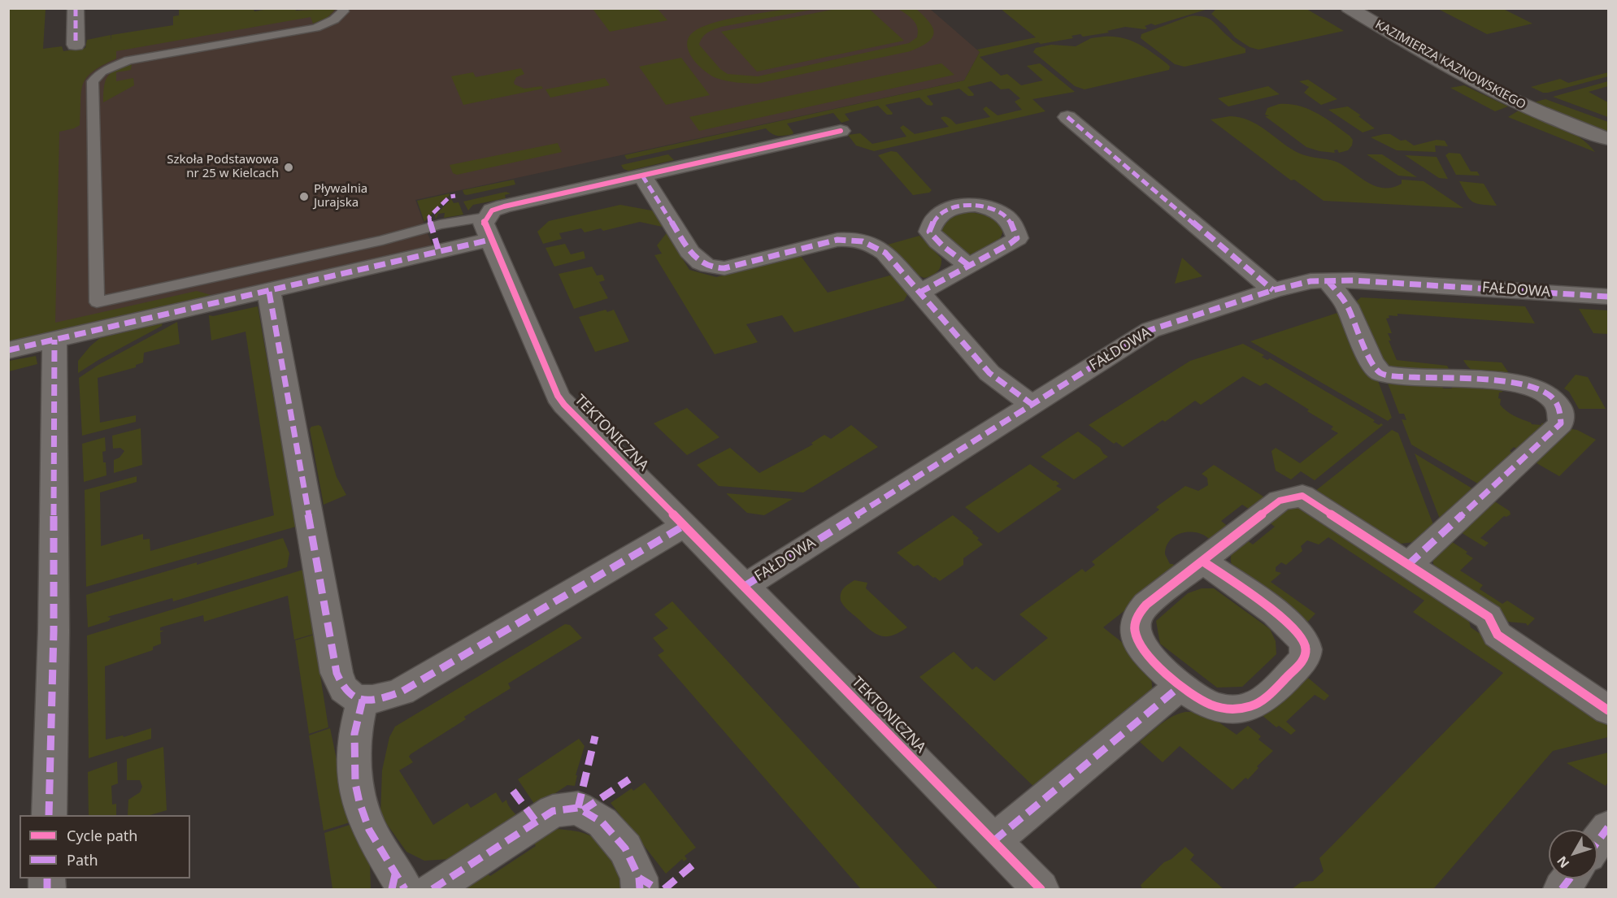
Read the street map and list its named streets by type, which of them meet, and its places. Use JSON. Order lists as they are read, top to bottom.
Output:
{
  "streets": {
    "street": ["KAZIMIERZA KAZNOWSKIEGO", "FAŁDOWA", "TEKTONICZNA"]
  },
  "crossings": [
    ["FAŁDOWA", "TEKTONICZNA"]
  ],
  "places": ["Szkoła Podstawowa nr 25 w Kielcach", "Pływalnia Jurajska"],
  "legend": ["Cycle path", "Path"],
  "north": "bottom left"
}
